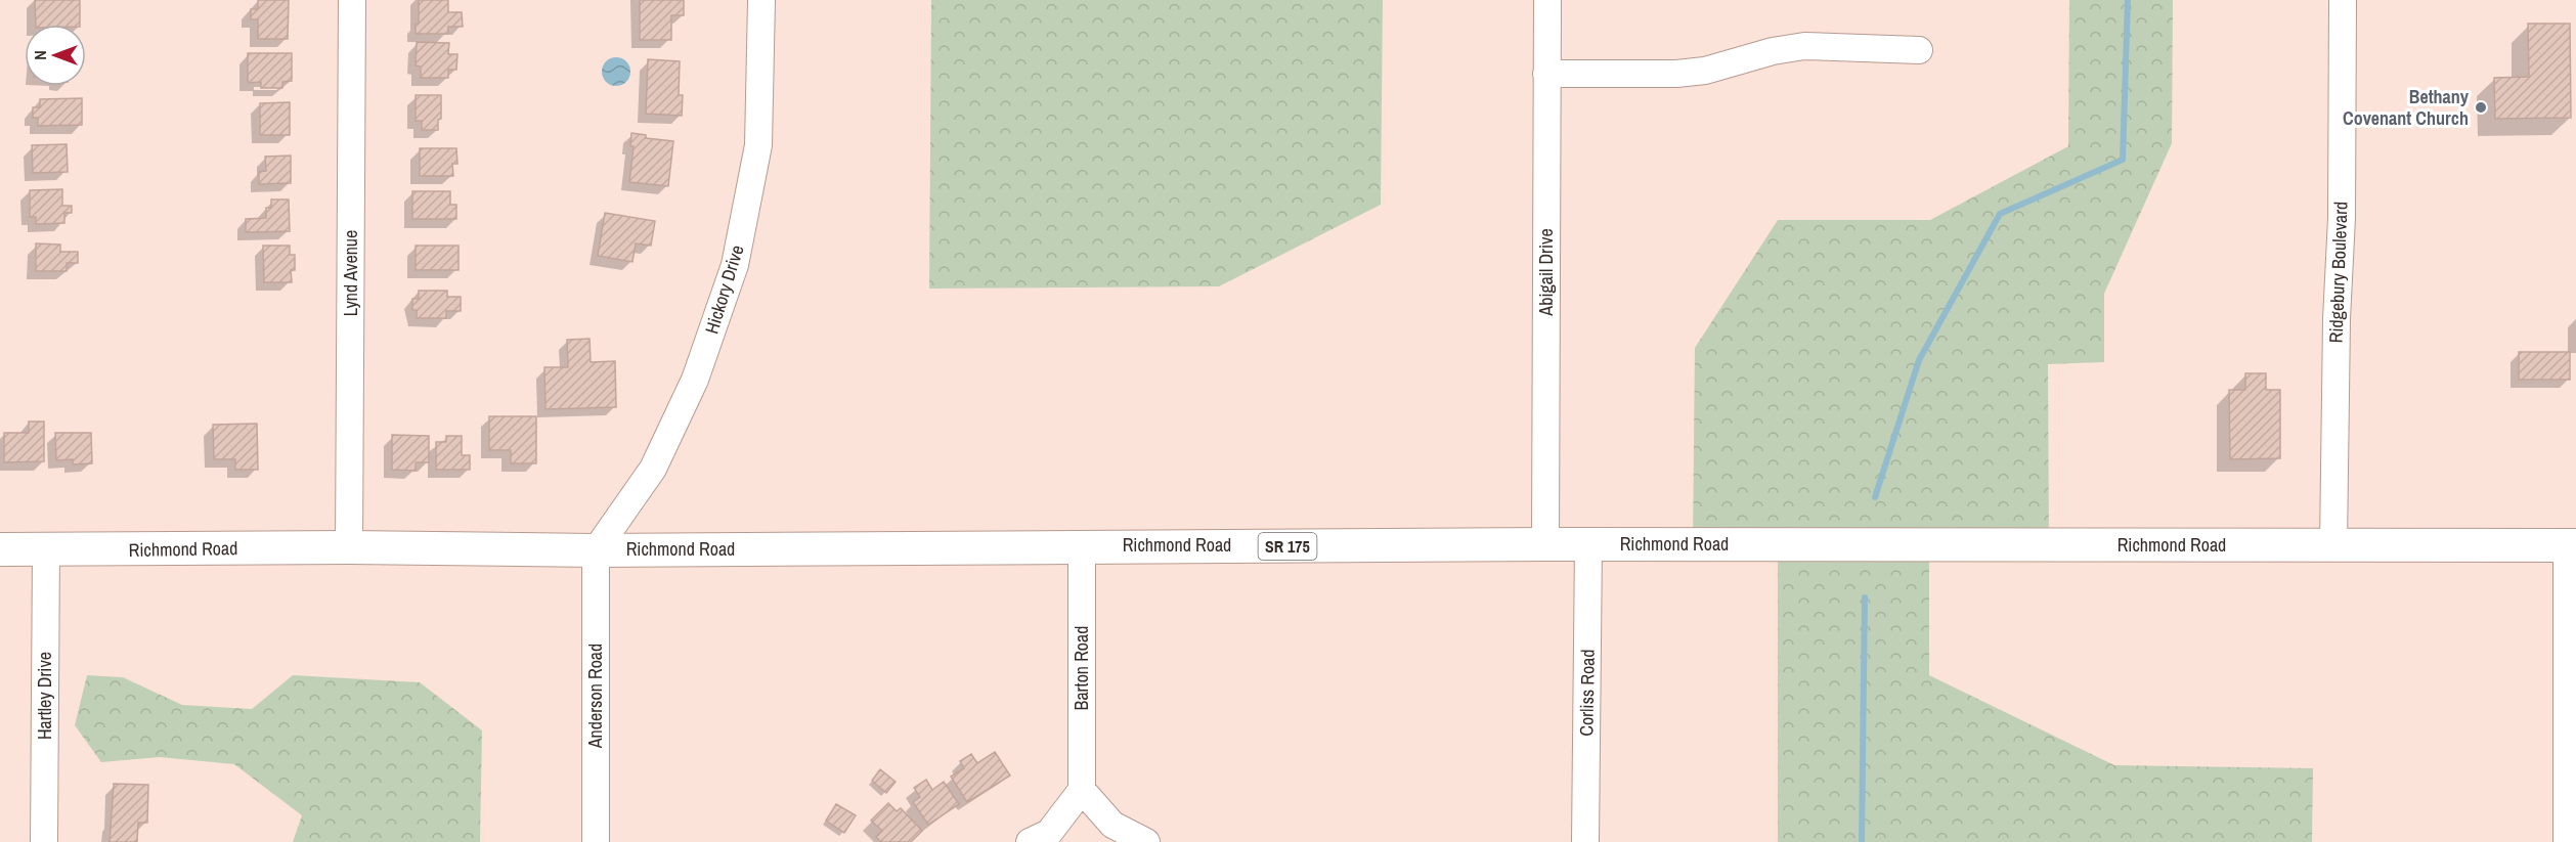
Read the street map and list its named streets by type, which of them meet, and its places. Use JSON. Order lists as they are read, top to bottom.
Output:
{
  "streets": {
    "main road": ["Richmond Road", "SR 175"],
    "street": [
      "Abigail Drive",
      "Ridgebury Boulevard",
      "Lynd Avenue",
      "Hickory Drive",
      "Barton Road",
      "Corliss Road",
      "Hartley Drive",
      "Anderson Road"
    ]
  },
  "crossings": [
    ["Abigail Drive", "Richmond Road"],
    ["Ridgebury Boulevard", "Richmond Road"],
    ["Lynd Avenue", "Richmond Road"],
    ["Hickory Drive", "Richmond Road"],
    ["Hickory Drive", "Anderson Road"],
    ["Richmond Road", "Barton Road"],
    ["Richmond Road", "Corliss Road"],
    ["Richmond Road", "Hartley Drive"],
    ["Richmond Road", "Anderson Road"]
  ],
  "places": ["Bethany Covenant Church"],
  "north": "left"
}
